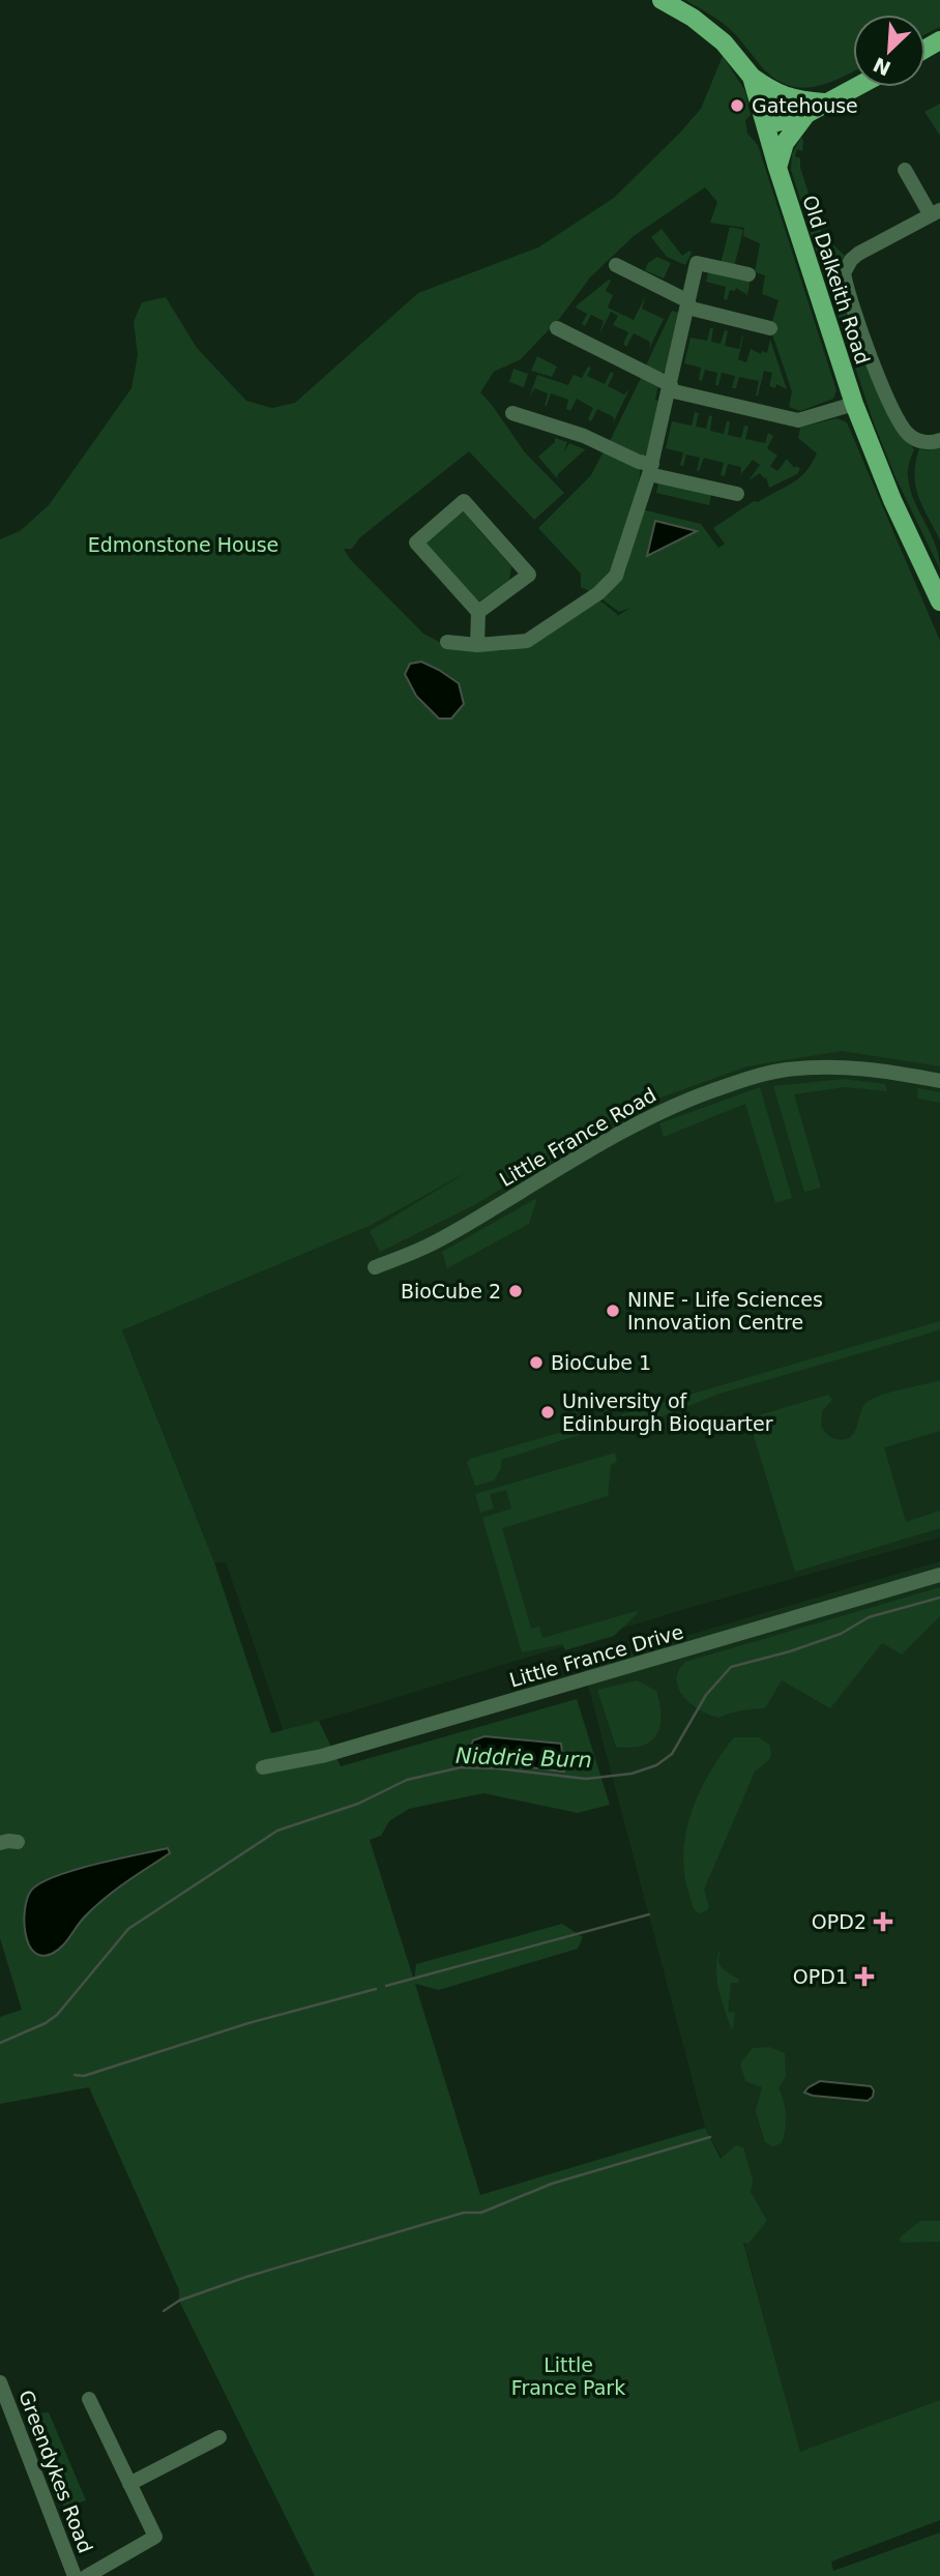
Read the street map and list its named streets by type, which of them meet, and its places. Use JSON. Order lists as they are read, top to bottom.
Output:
{
  "streets": {
    "main road": ["Old Dalkeith Road"],
    "street": ["Little France Road", "Little France Drive", "Greendykes Road"]
  },
  "water": ["Niddrie Burn"],
  "parks": ["Edmonstone House", "Little France Park"],
  "places": {
    "other": [
      "Gatehouse",
      "BioCube 2",
      "NINE - Life Sciences Innovation Centre",
      "BioCube 1",
      "University of Edinburgh Bioquarter"
    ],
    "health": ["OPD2", "OPD1"]
  },
  "north": "bottom left"
}
